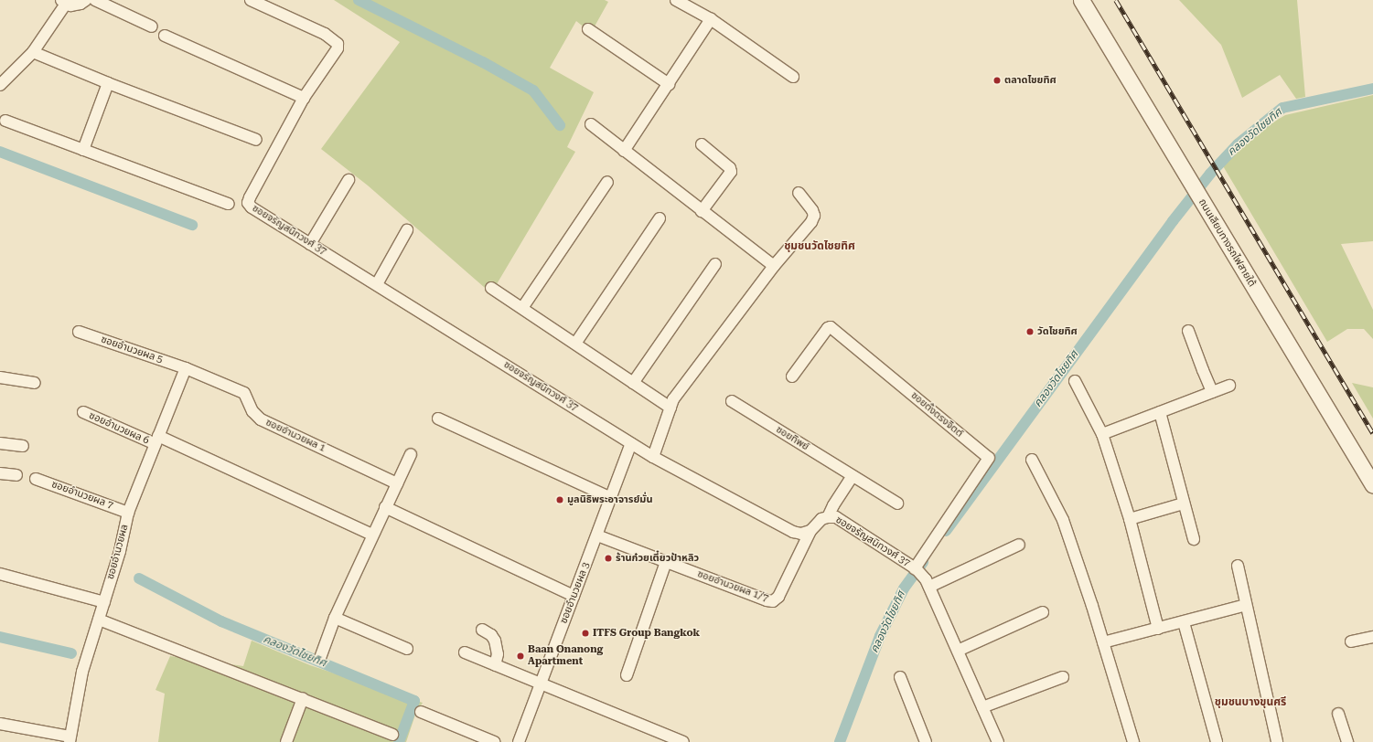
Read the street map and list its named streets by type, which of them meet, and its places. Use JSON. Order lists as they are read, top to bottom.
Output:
{
  "streets": {
    "main road": ["ถนนเลียบทางรถไฟสายใต้"],
    "street": [
      "ซอยจรัญสนิทวงศ์ 37",
      "ซอยอำนวยผล 5",
      "ซอยตั้งตรงจิตต์",
      "ซอยอำนวยผล 6",
      "ซอยอำนวยผล 1",
      "ซอยทิพย์",
      "ซอยอำนวยผล 7",
      "ซอยอำนวยผล",
      "ซอยอำนวยผล 1/7",
      "ซอยอำนวยผล 3"
    ]
  },
  "crossings": [
    ["ซอยจรัญสนิทวงศ์ 37", "ซอยตั้งตรงจิตต์"],
    ["ซอยจรัญสนิทวงศ์ 37", "ซอยอำนวยผล 1/7"],
    ["ซอยจรัญสนิทวงศ์ 37", "ซอยอำนวยผล 3"],
    ["ซอยอำนวยผล 5", "ซอยอำนวยผล 1"],
    ["ซอยอำนวยผล 5", "ซอยอำนวยผล"],
    ["ซอยอำนวยผล 6", "ซอยอำนวยผล"],
    ["ซอยอำนวยผล 1", "ซอยอำนวยผล"],
    ["ซอยอำนวยผล 7", "ซอยอำนวยผล"],
    ["ซอยอำนวยผล 1/7", "ซอยอำนวยผล 3"]
  ],
  "districts": ["ชุมชนวัดไชยทิศ", "ชุมชนบางขุนศรี"],
  "water": ["คลองวัดไชยทิศ"],
  "places": [
    "ตลาดไชยทิศ",
    "วัดไชยทิศ",
    "มูลนิธิพระอาจารย์มั่น",
    "ร้านก๋วยเตี๋ยวป้าหลิว",
    "ITFS Group Bangkok",
    "Baan Onanong Apartment"
  ]
}
